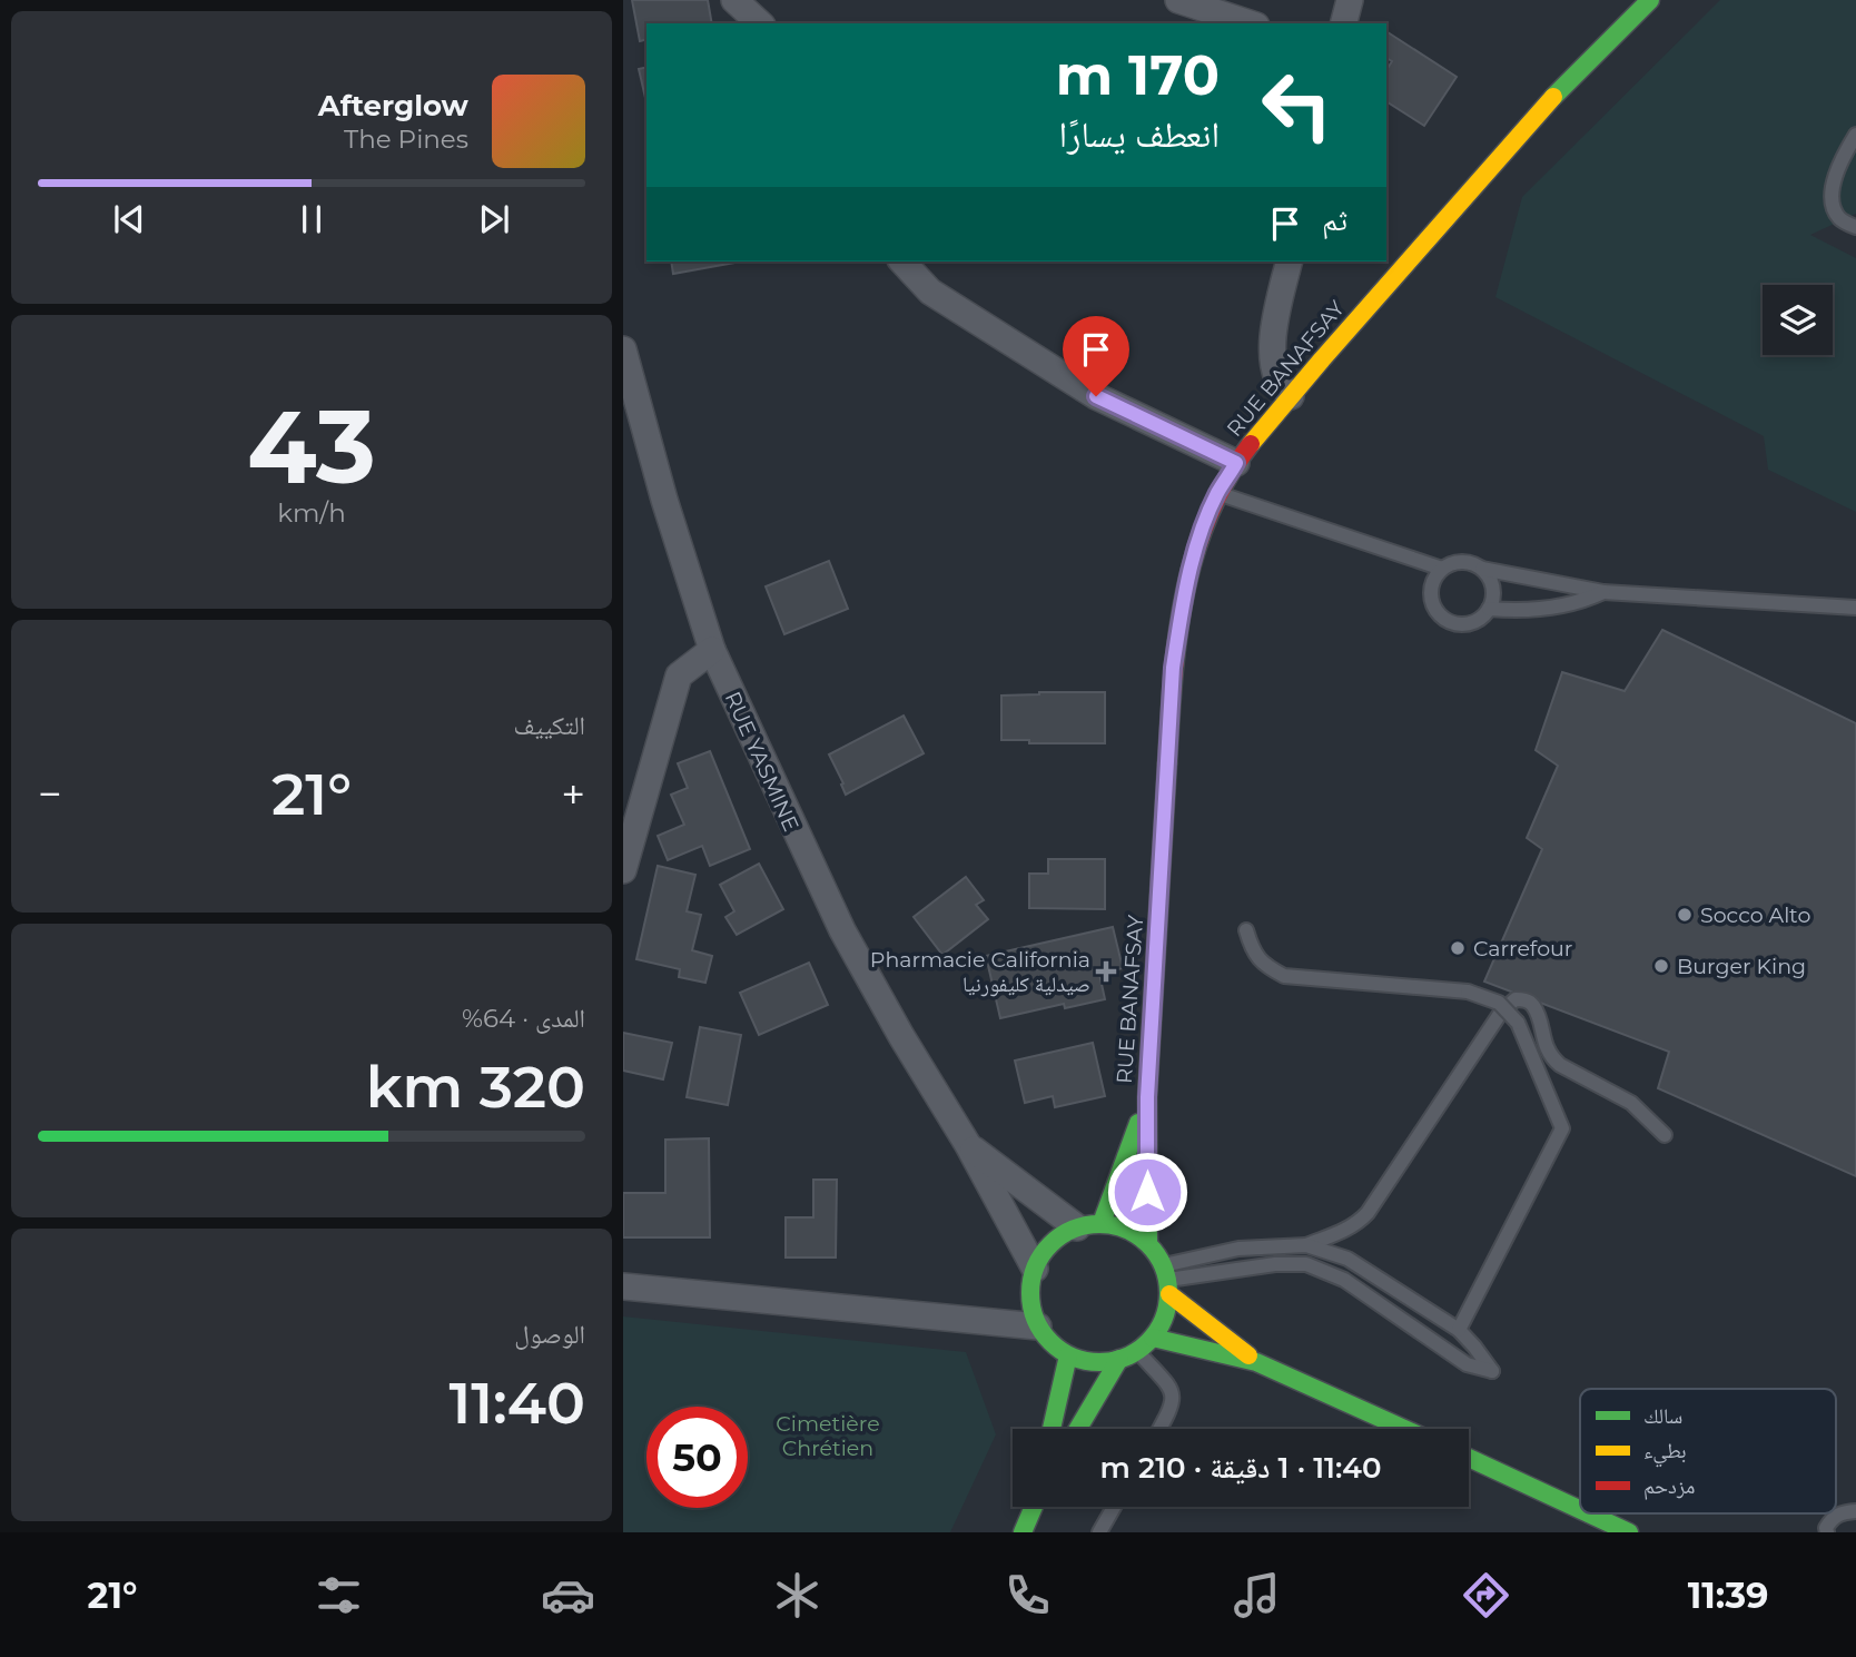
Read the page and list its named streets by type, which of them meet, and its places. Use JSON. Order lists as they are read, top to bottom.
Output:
{
  "streets": {
    "main road": ["RUE BANAFSAY"],
    "street": ["RUE YASMINE"]
  },
  "crossings": [
    ["RUE BANAFSAY", "RUE YASMINE"]
  ],
  "parks": ["Cimetière Chrétien"],
  "places": {
    "other": ["Socco Alto", "Carrefour", "Burger King"],
    "health": ["Pharmacie California صيدلية كليفورنيا"]
  },
  "legend": ["سالك", "بطيء", "مزدحم"],
  "page": {
    "turn": ["170 m", "انعطف يسارًا"],
    "song": ["Afterglow", "The Pines"],
    "then": "ثم",
    "tile": [
      ["43", "km/h"],
      "التكييف",
      ["المدى · 64%", "320 km"],
      ["الوصول", "11:40"]
    ],
    "heat": ["−", "21°", "+"],
    "limit": "50",
    "trip": "11:40 · 1 دقيقة · 210 m",
    "tabs": ["11:39", "21°"]
  }
}
